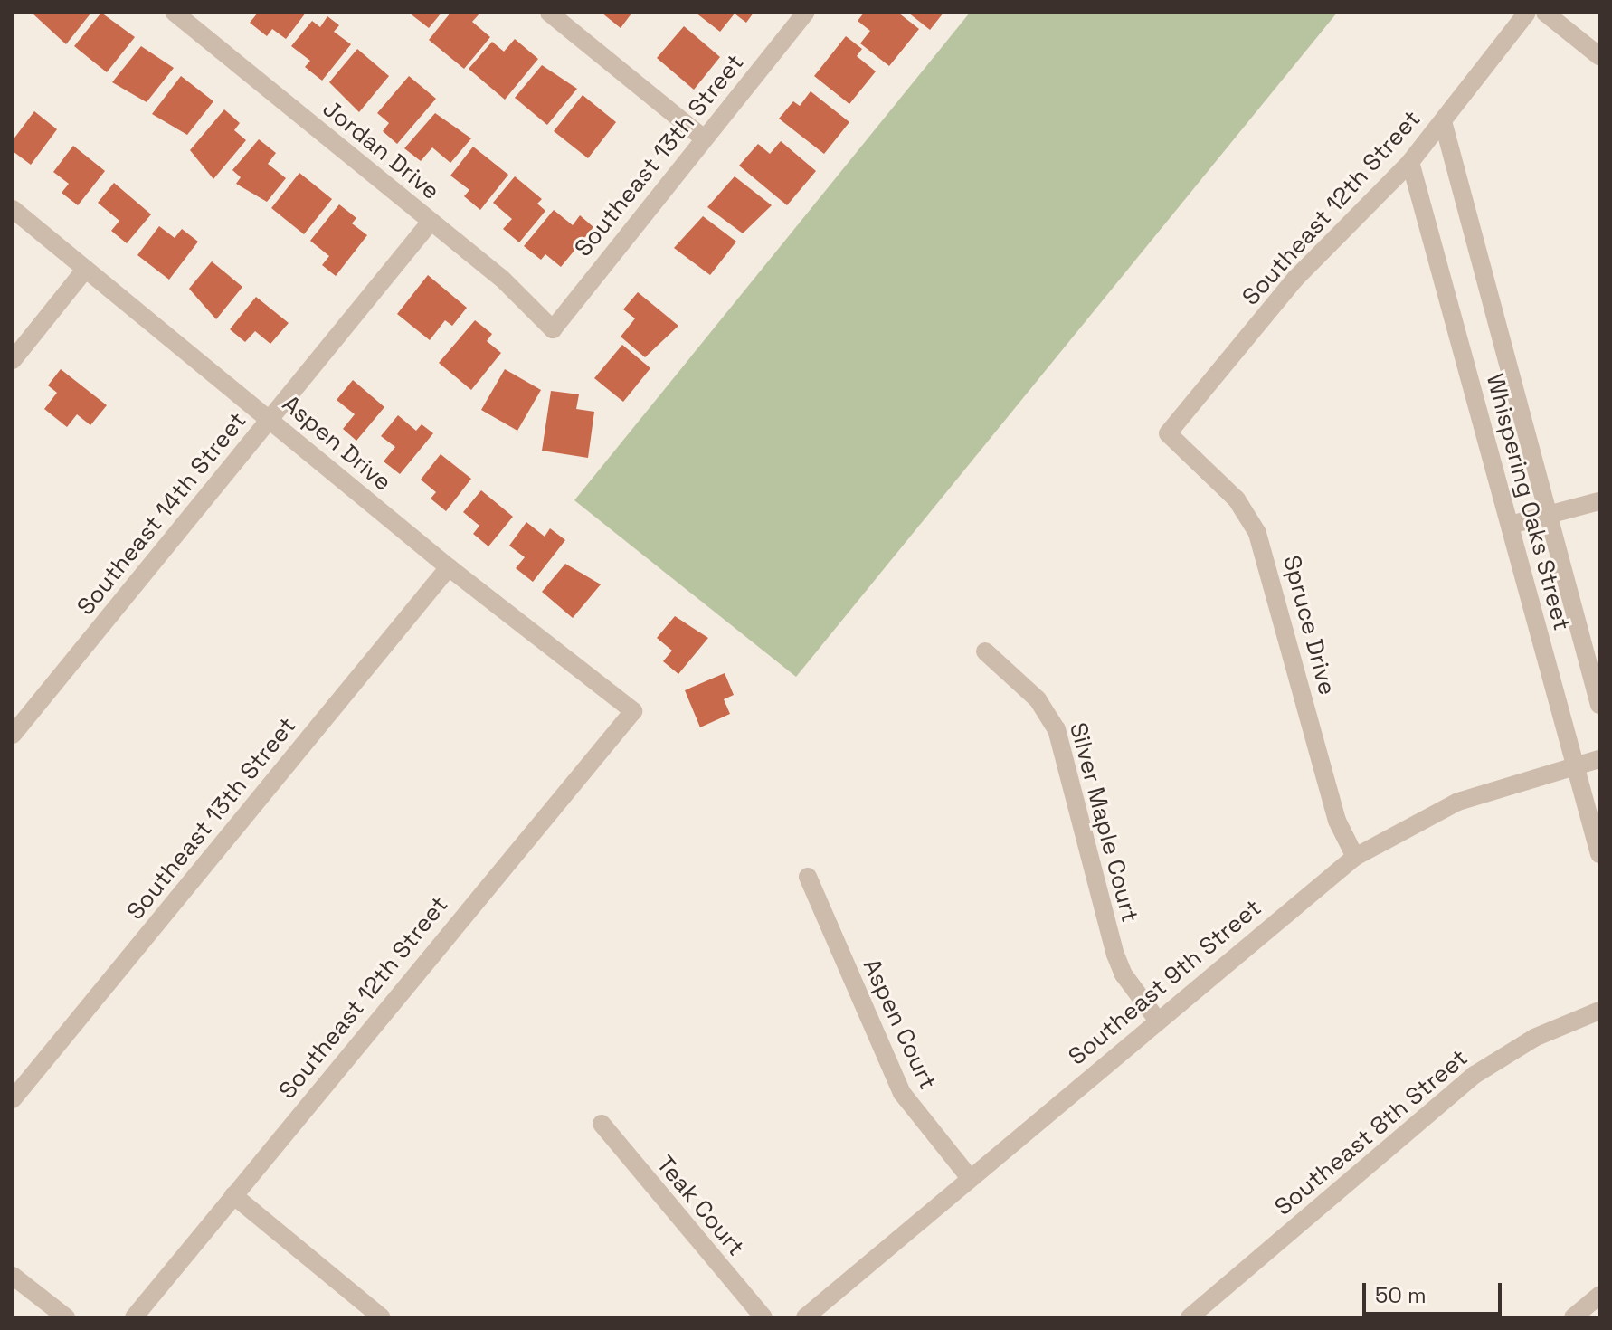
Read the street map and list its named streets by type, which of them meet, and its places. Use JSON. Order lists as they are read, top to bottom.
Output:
{
  "streets": {
    "street": [
      "Jordan Drive",
      "Southeast 13th Street",
      "Southeast 12th Street",
      "Aspen Drive",
      "Whispering Oaks Street",
      "Southeast 14th Street",
      "Spruce Drive",
      "Silver Maple Court",
      "Southeast 9th Street",
      "Aspen Court",
      "Southeast 8th Street",
      "Teak Court"
    ]
  },
  "crossings": [
    ["Jordan Drive", "Southeast 13th Street"],
    ["Jordan Drive", "Southeast 14th Street"],
    ["Southeast 13th Street", "Aspen Drive"],
    ["Southeast 12th Street", "Aspen Drive"],
    ["Southeast 12th Street", "Whispering Oaks Street"],
    ["Southeast 12th Street", "Spruce Drive"],
    ["Aspen Drive", "Southeast 14th Street"],
    ["Whispering Oaks Street", "Southeast 9th Street"],
    ["Spruce Drive", "Southeast 9th Street"],
    ["Silver Maple Court", "Southeast 9th Street"],
    ["Southeast 9th Street", "Aspen Court"]
  ],
  "scale_bar": "50 m"
}
